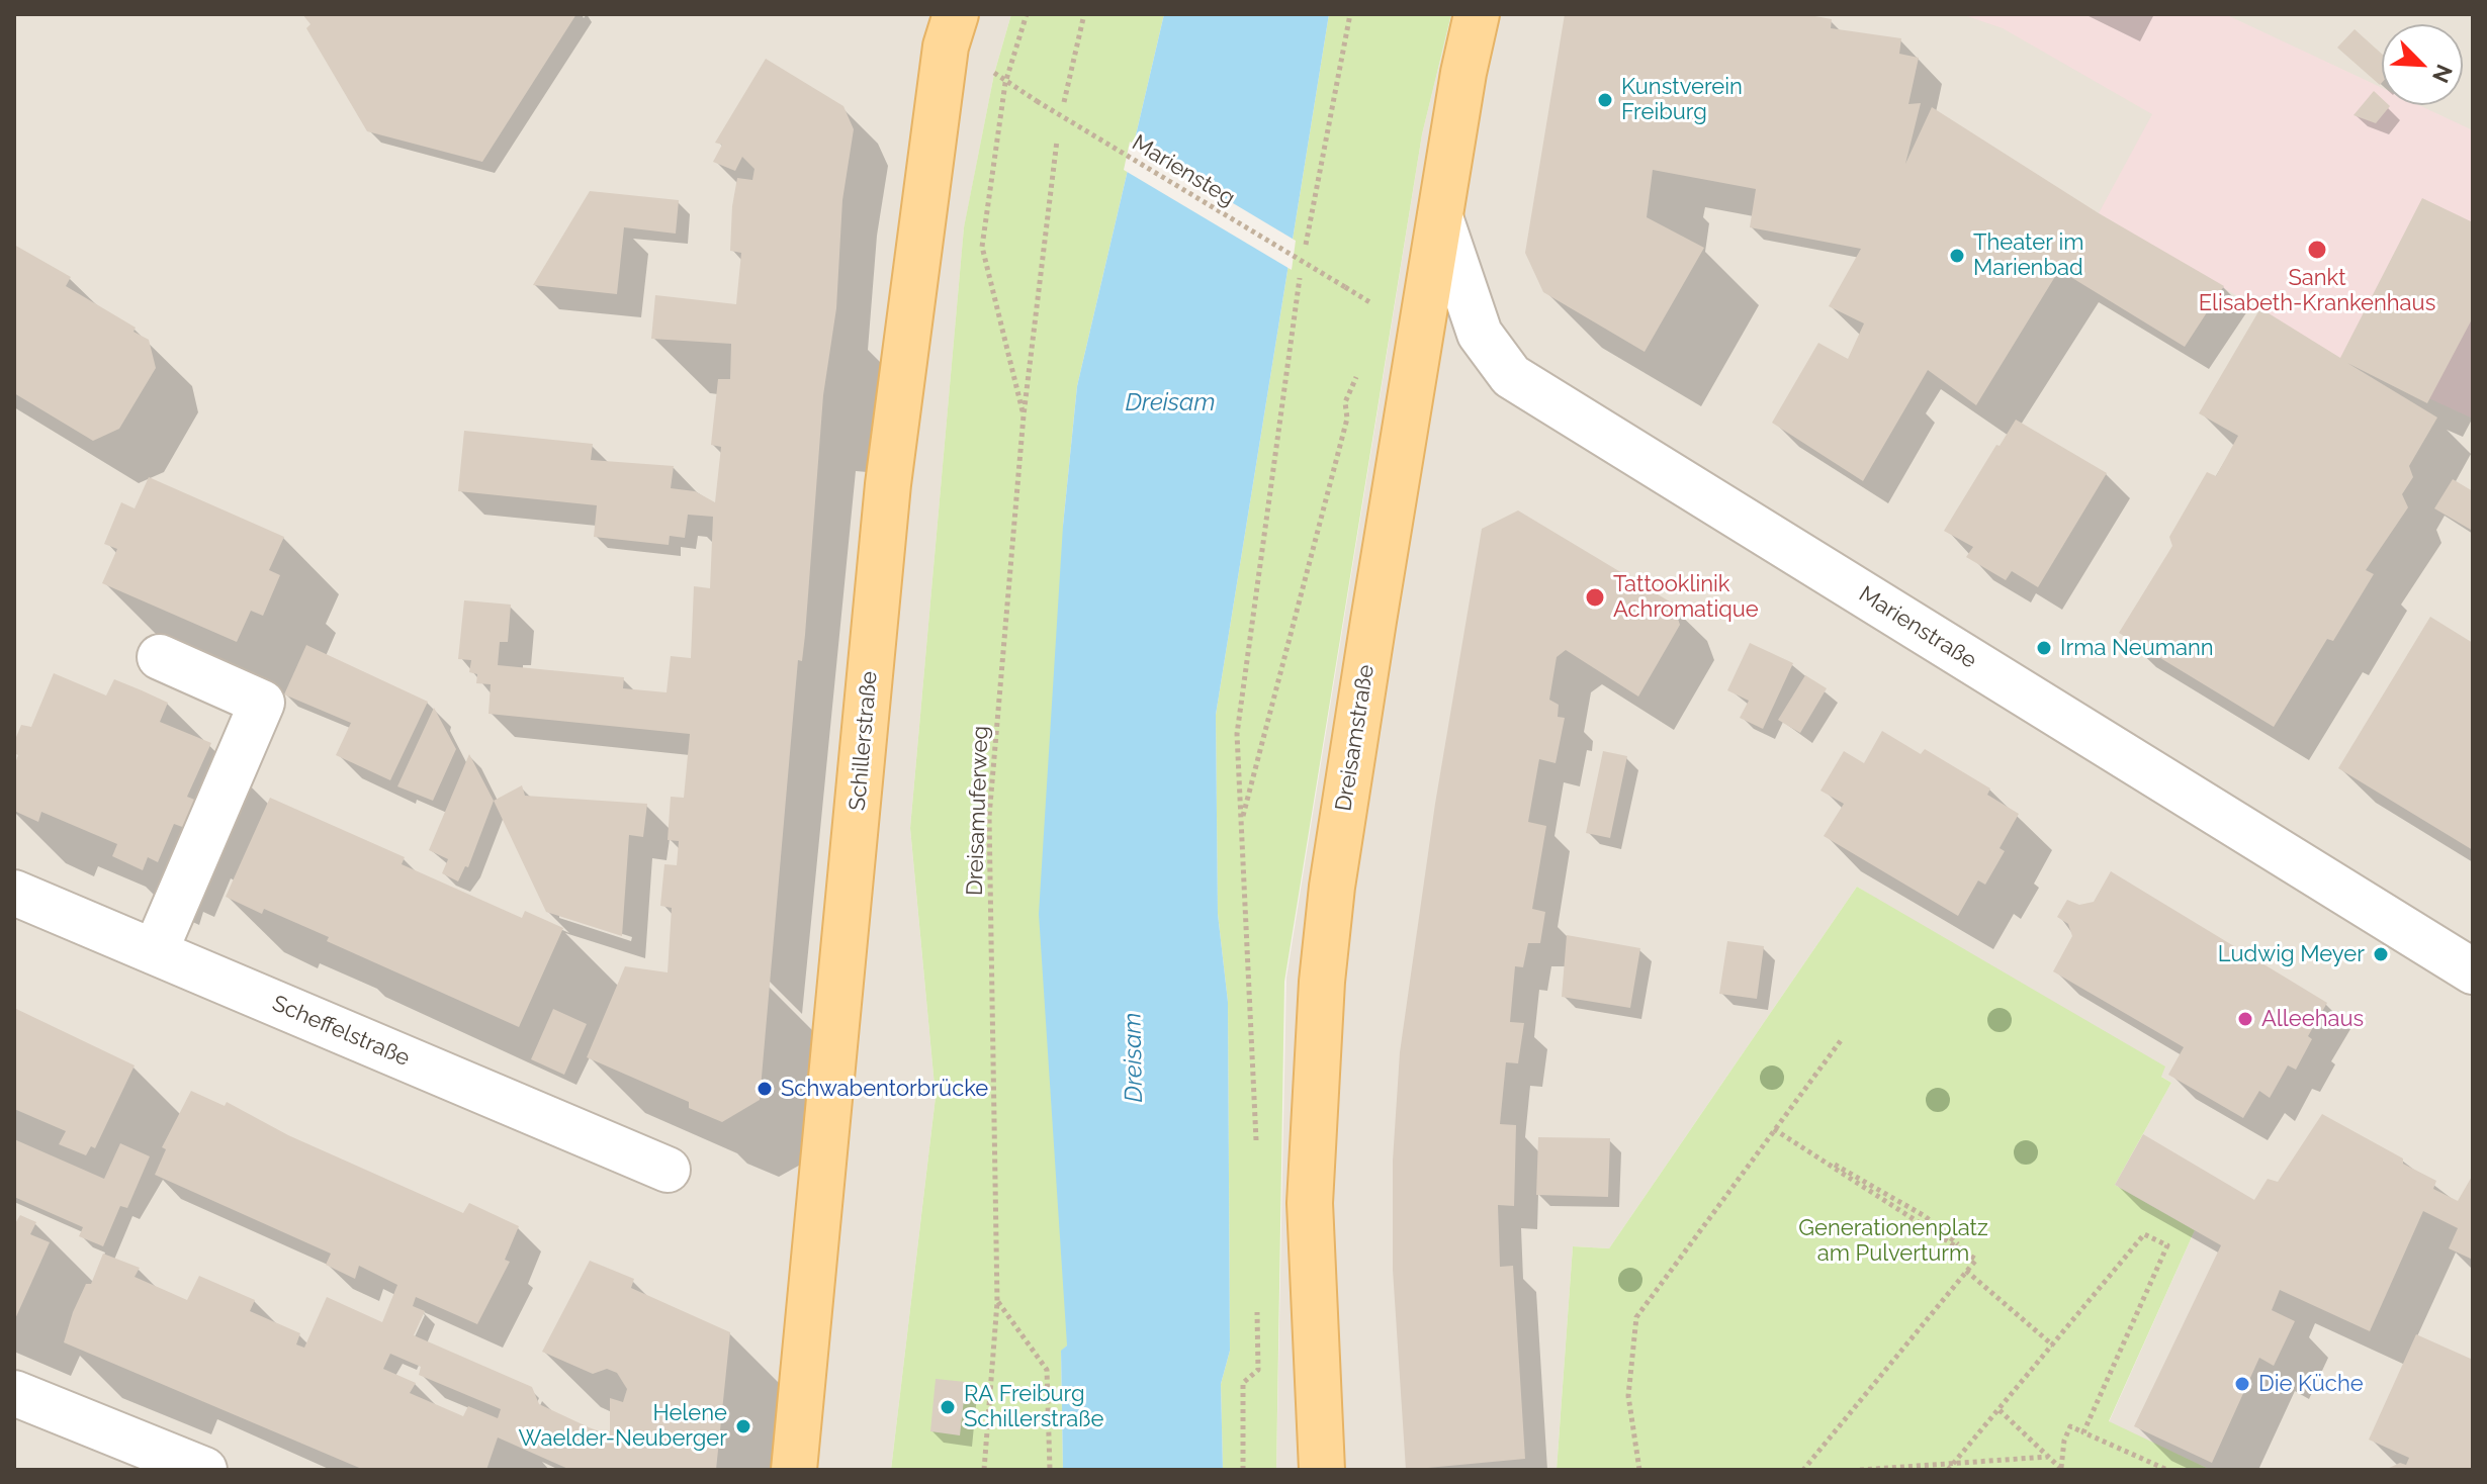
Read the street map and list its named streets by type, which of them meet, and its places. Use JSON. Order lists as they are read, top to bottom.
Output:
{
  "streets": {
    "main road": ["Dreisamstraße", "Schillerstraße"],
    "street": ["Marienstraße", "Scheffelstraße"],
    "path": ["Mariensteg", "Dreisamuferweg"]
  },
  "crossings": [
    ["Marienstraße", "Dreisamstraße"]
  ],
  "water": ["Dreisam"],
  "parks": ["Generationenplatz am Pulverturm"],
  "places": [
    "Kunstverein Freiburg",
    "Sankt Elisabeth-Krankenhaus",
    "Theater im Marienbad",
    "Tattooklinik Achromatique",
    "Irma Neumann",
    "Ludwig Meyer",
    "Alleehaus",
    "Schwabentorbrücke",
    "Die Küche",
    "RA Freiburg Schillerstraße",
    "Helene Waelder-Neuberger"
  ],
  "north": "bottom right"
}
